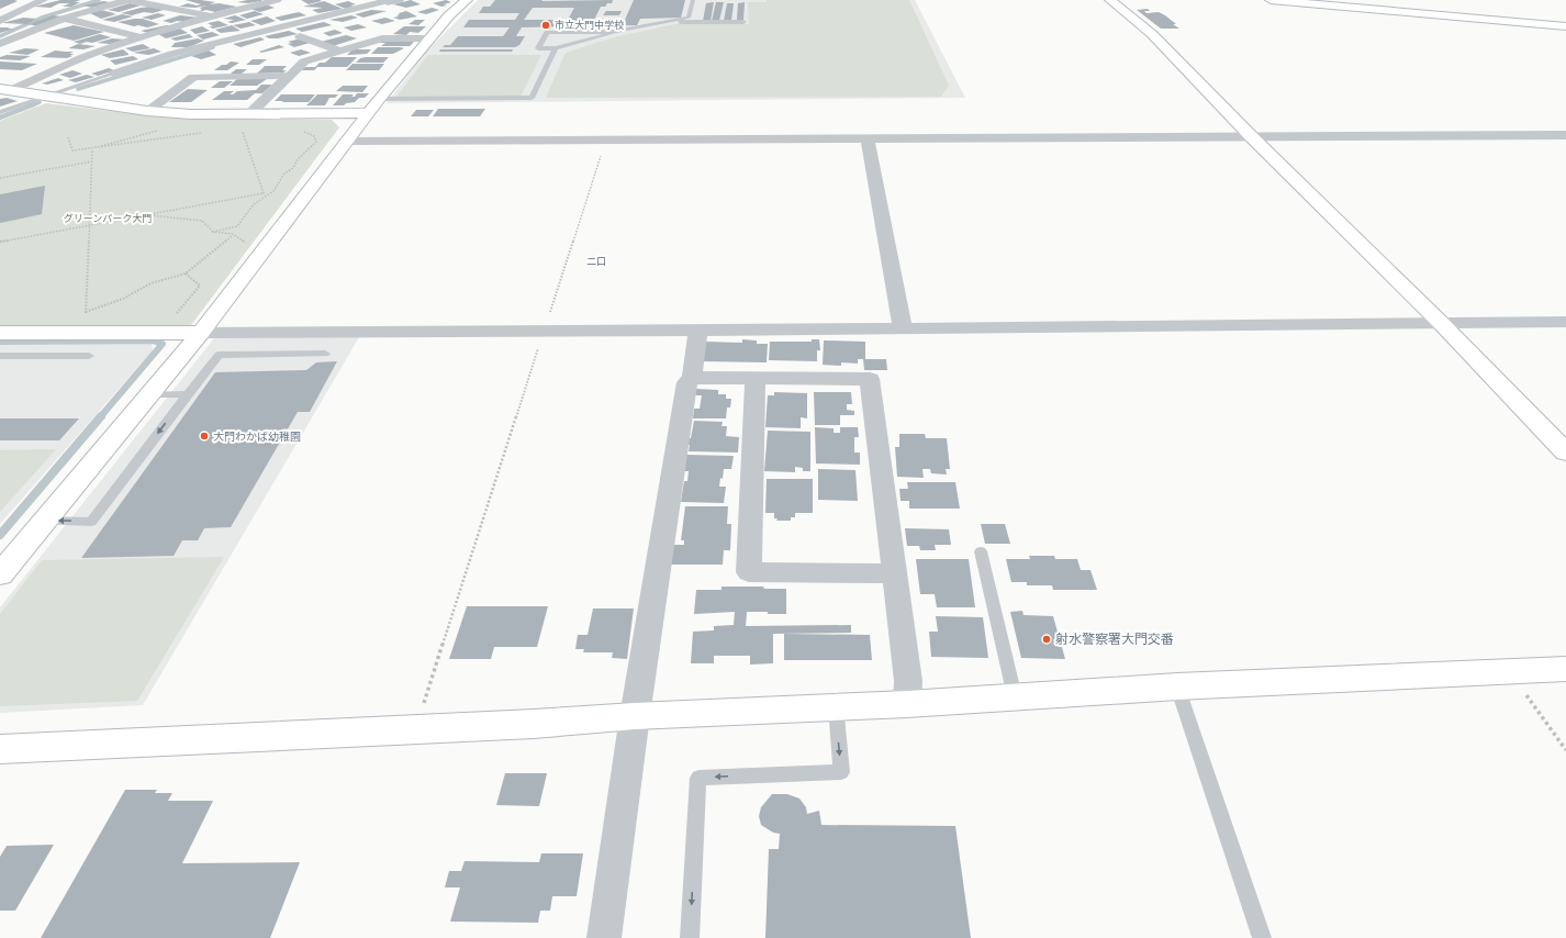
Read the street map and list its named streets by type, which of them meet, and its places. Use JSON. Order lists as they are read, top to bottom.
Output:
{
  "districts": ["二口"],
  "parks": ["グリーンパーク大門"],
  "places": ["市立大門中学校", "大門わかば幼稚園", "射水警察署大門交番"]
}
